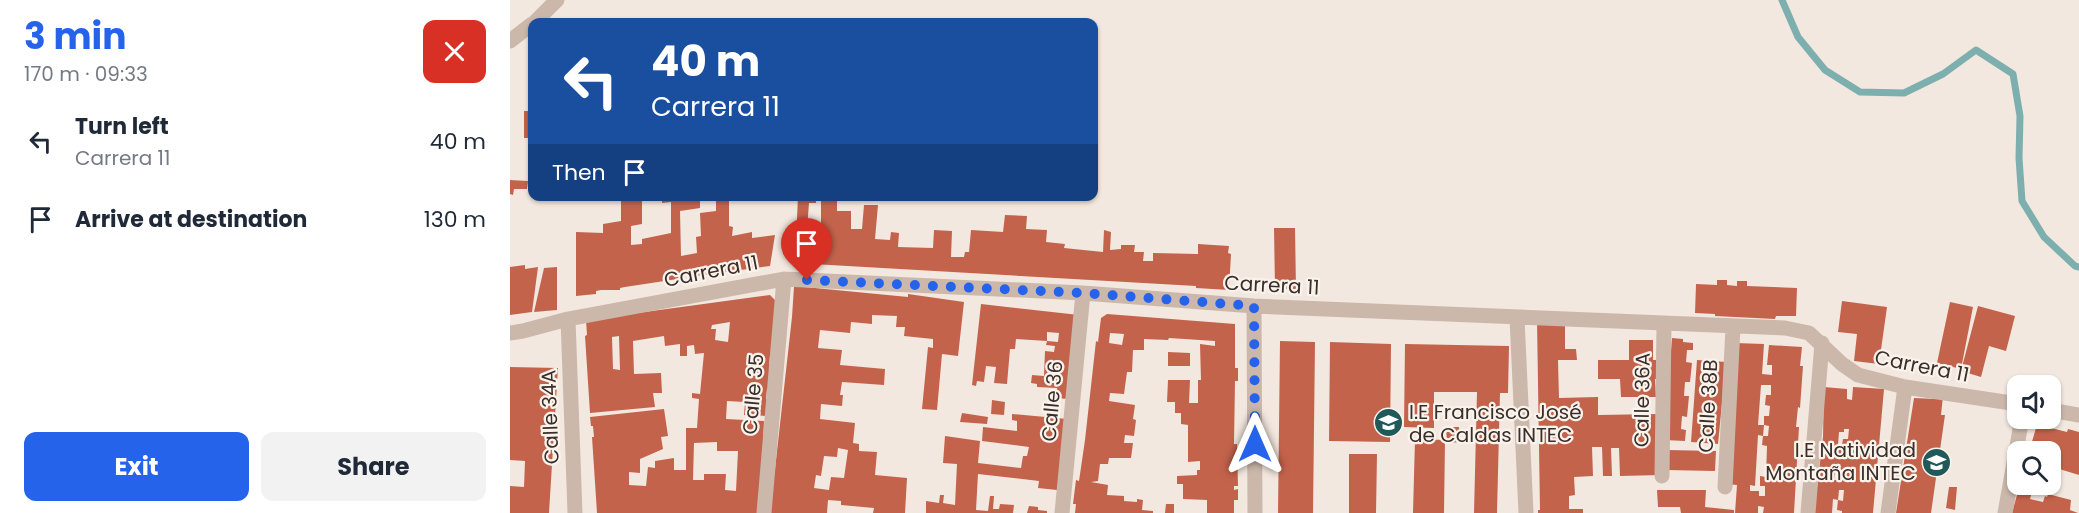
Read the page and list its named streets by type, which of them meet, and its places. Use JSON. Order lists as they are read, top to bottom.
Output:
{
  "streets": {
    "street": [
      "Carrera 11",
      "Calle 35",
      "Calle 36A",
      "Calle 36",
      "Calle 38B",
      "Calle 34A"
    ]
  },
  "crossings": [
    ["Carrera 11", "Calle 35"],
    ["Carrera 11", "Calle 36A"],
    ["Carrera 11", "Calle 36"],
    ["Carrera 11", "Calle 38B"],
    ["Carrera 11", "Calle 34A"]
  ],
  "places": {
    "school or university": ["I.E Francisco José de Caldas INTEC", "I.E Natividad Montaña INTEC"]
  },
  "page": {
    "heading": ["3 min", "170 m · 09:33"],
    "turn": ["40 m", "Carrera 11"],
    "list": [
      {
        "name": "Turn left",
        "note": "Carrera 11",
        "value": "40 m"
      },
      {
        "name": "Arrive at destination",
        "value": "130 m"
      }
    ],
    "then": "Then",
    "buttons": ["Exit", "Share"]
  }
}
